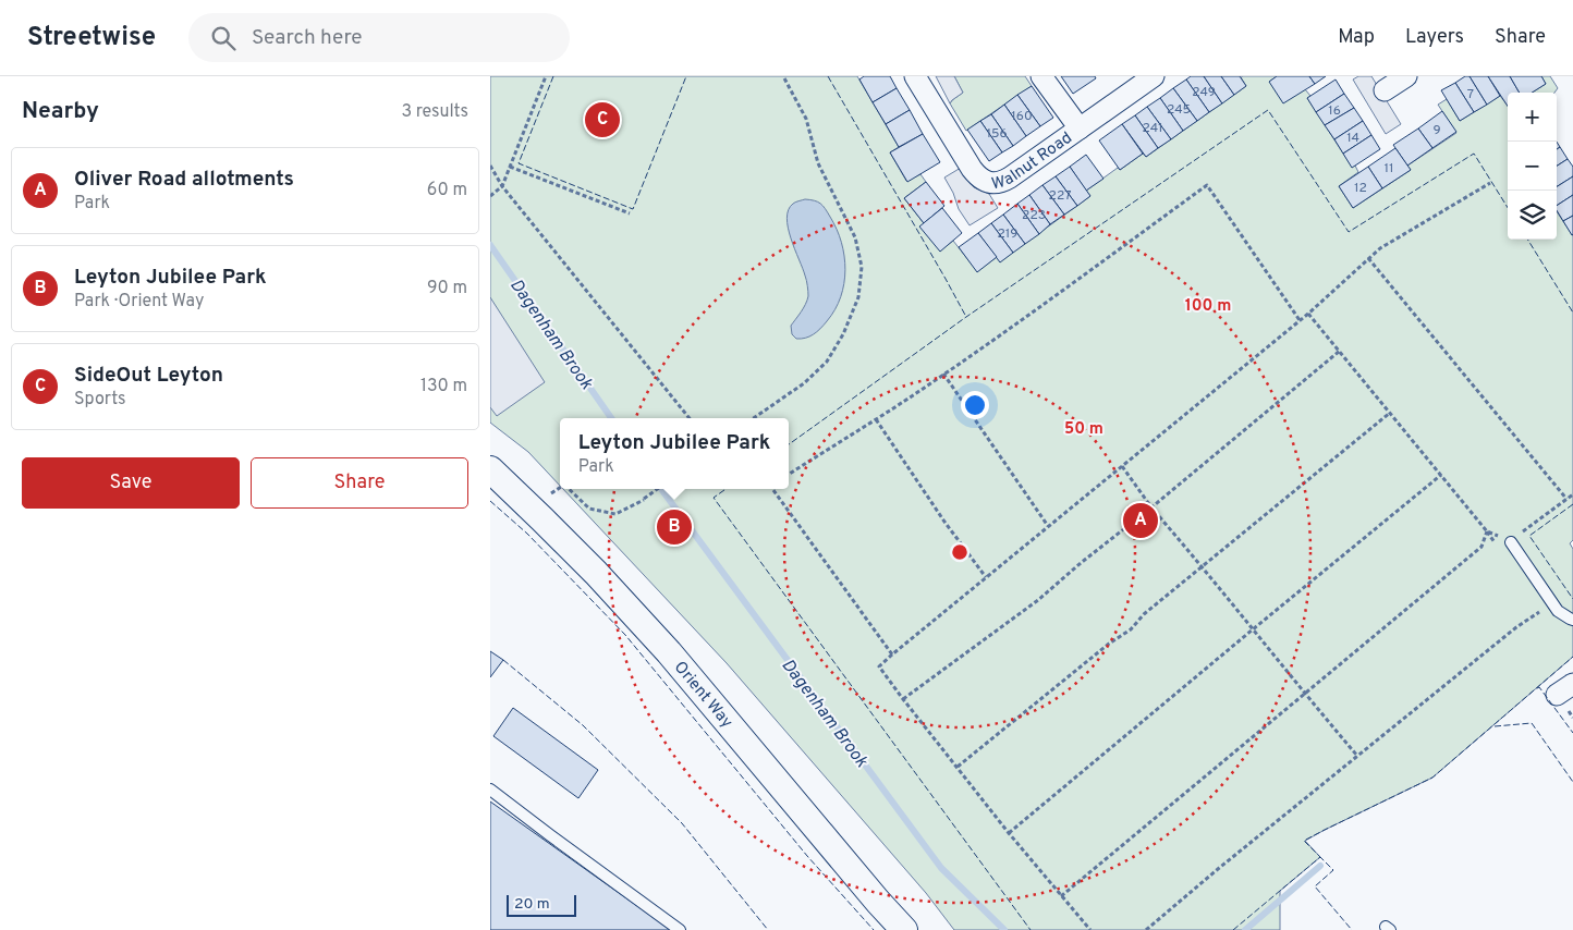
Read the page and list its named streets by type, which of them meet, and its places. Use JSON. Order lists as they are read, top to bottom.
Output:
{
  "streets": {
    "street": ["Walnut Road", "Orient Way"]
  },
  "water": ["Dagenham Brook"],
  "house_numbers": [
    "249",
    "7",
    "245",
    "16",
    "160",
    "241",
    "9",
    "156",
    "14",
    "11",
    "12",
    "227",
    "223",
    "219"
  ],
  "scale_bar": "20 m",
  "page": {
    "header": "Streetwise",
    "search": "Search here",
    "nav": ["Map", "Layers", "Share"],
    "heading": ["Nearby", "3 results"],
    "map_buttons": ["+", "−"],
    "pins": ["C", "A", "B"],
    "list": [
      {
        "mark": "A",
        "name": "Oliver Road allotments",
        "note": "Park",
        "value": "60 m"
      },
      {
        "mark": "B",
        "name": "Leyton Jubilee Park",
        "note": "Park · Orient Way",
        "value": "90 m"
      },
      {
        "mark": "C",
        "name": "SideOut Leyton",
        "note": "Sports",
        "value": "130 m"
      }
    ],
    "popup": ["Leyton Jubilee Park", "Park"],
    "buttons": ["Save", "Share"],
    "scale": "20 m"
  },
  "rings": ["100 m", "50 m"]
}
